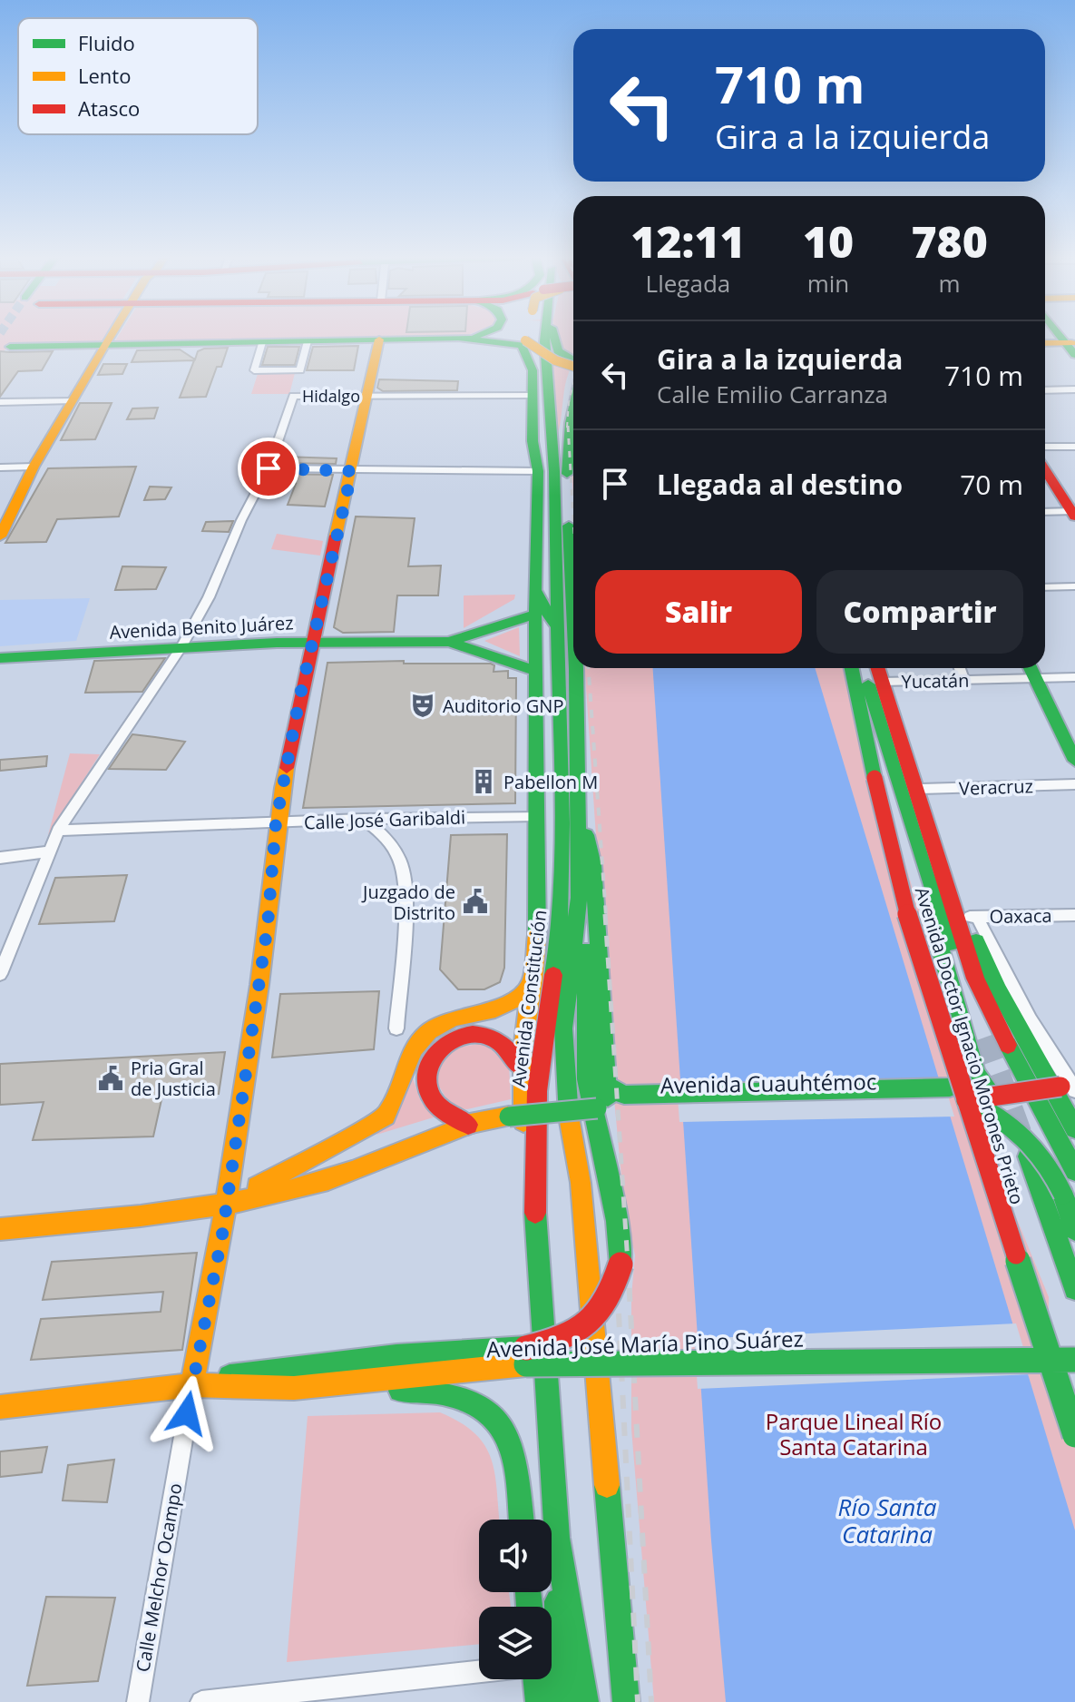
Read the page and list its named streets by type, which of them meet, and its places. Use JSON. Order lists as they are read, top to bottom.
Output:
{
  "streets": {
    "main road": [
      "Avenida Benito Juárez",
      "Avenida Constitución",
      "Avenida Doctor Ignacio Morones Prieto",
      "Avenida Cuauhtémoc",
      "Avenida José María Pino Suárez",
      "Calle Melchor Ocampo"
    ],
    "street": [
      "Hidalgo",
      "Yucatán",
      "Veracruz",
      "Calle José Garibaldi",
      "Oaxaca"
    ]
  },
  "crossings": [
    ["Hidalgo", "Avenida Constitución"],
    ["Hidalgo", "Calle Melchor Ocampo"],
    ["Avenida Benito Juárez", "Calle Melchor Ocampo"],
    ["Yucatán", "Avenida Doctor Ignacio Morones Prieto"],
    ["Veracruz", "Avenida Doctor Ignacio Morones Prieto"],
    ["Calle José Garibaldi", "Calle Melchor Ocampo"],
    ["Avenida Cuauhtémoc", "Calle Melchor Ocampo"],
    ["Avenida José María Pino Suárez", "Calle Melchor Ocampo"]
  ],
  "water": ["Río Santa Catarina"],
  "parks": ["Parque Lineal Río Santa Catarina"],
  "places": {
    "theatre": ["Auditorio GNP"],
    "building": ["Pabellon M"],
    "public building": ["Juzgado de Distrito", "Pria Gral de Justicia"]
  },
  "legend": ["Fluido", "Lento", "Atasco"],
  "page": {
    "turn": ["710 m", "Gira a la izquierda"],
    "eta": [
      "12:11",
      "Llegada",
      "10",
      "min",
      "780",
      "m"
    ],
    "list": [
      {
        "name": "Gira a la izquierda",
        "note": "Calle Emilio Carranza",
        "value": "710 m"
      },
      {
        "name": "Llegada al destino",
        "value": "70 m"
      }
    ],
    "buttons": ["Salir", "Compartir"]
  }
}
